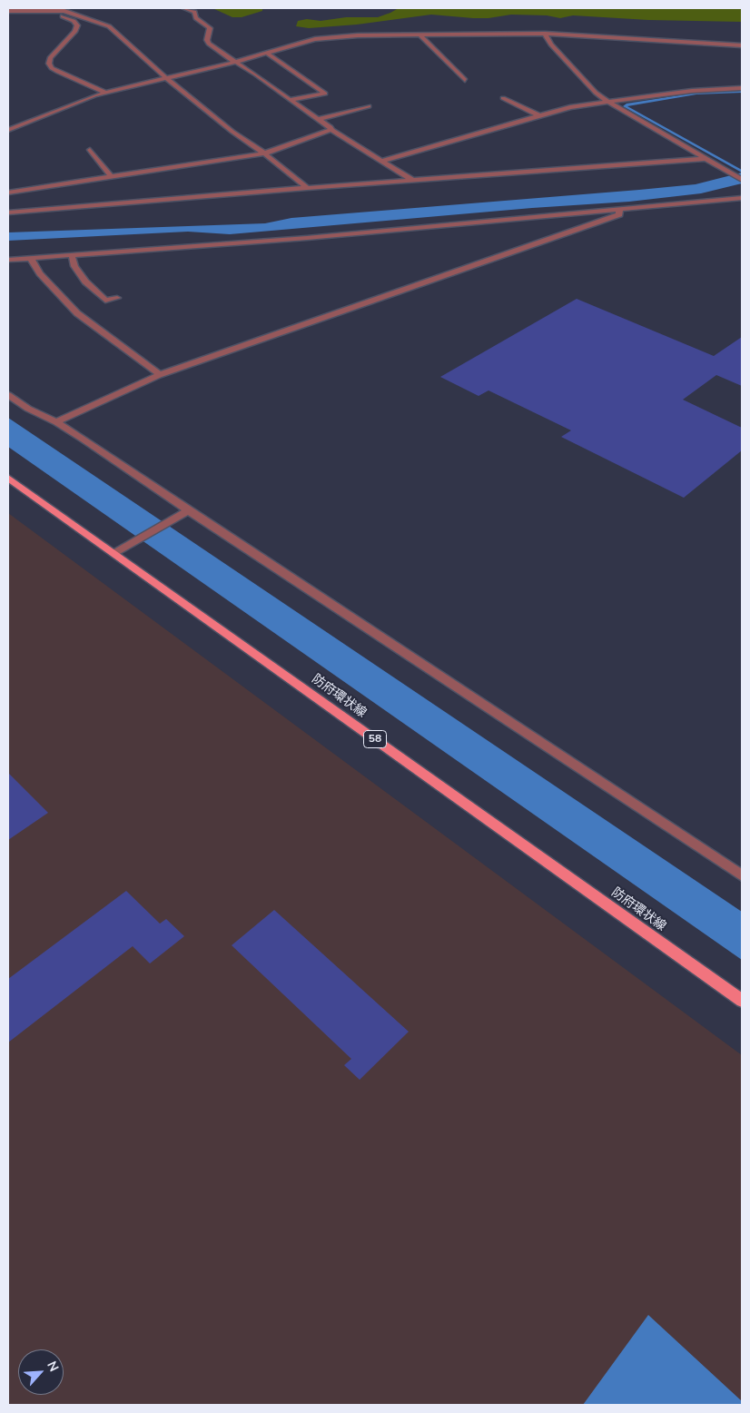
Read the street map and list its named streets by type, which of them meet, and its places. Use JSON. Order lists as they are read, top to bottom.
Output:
{
  "streets": {
    "main road": ["防府環状線", "58"]
  },
  "north": "top right"
}
